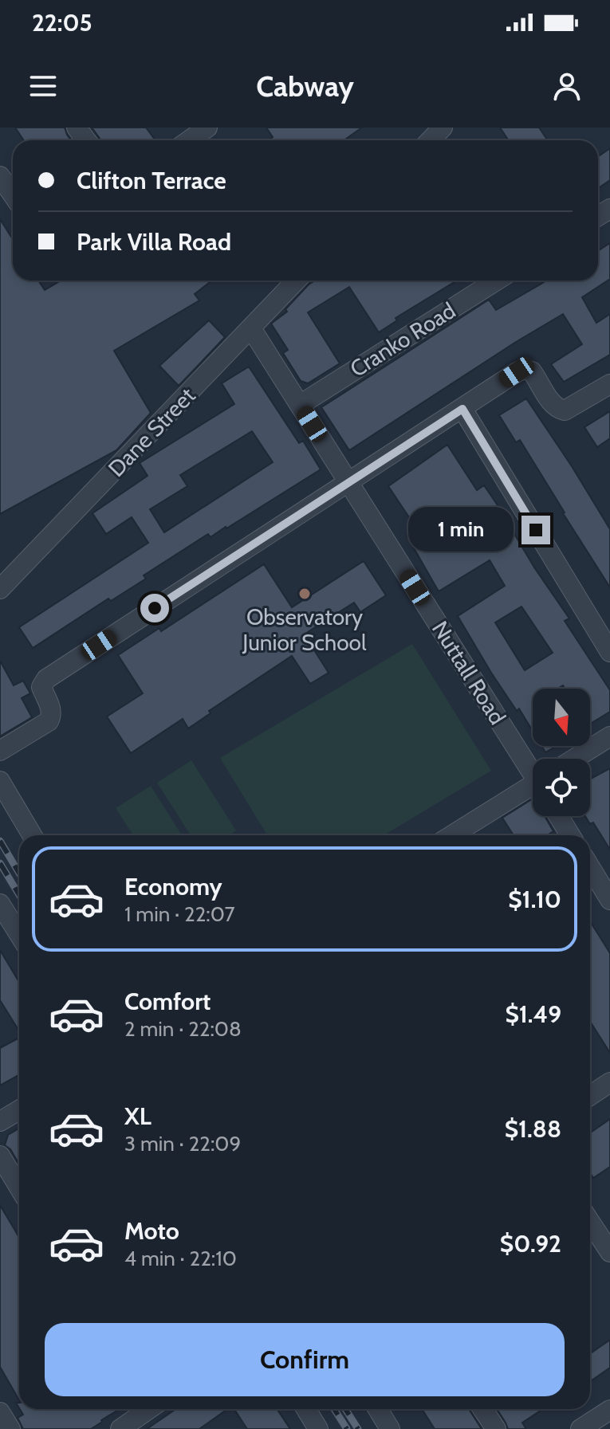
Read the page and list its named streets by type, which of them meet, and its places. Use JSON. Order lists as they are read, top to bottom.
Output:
{
  "streets": {
    "street": ["Cranko Road", "Dane Street", "Nuttall Road"]
  },
  "crossings": [
    ["Cranko Road", "Nuttall Road"],
    ["Dane Street", "Nuttall Road"]
  ],
  "places": ["Observatory Junior School"],
  "north": "bottom",
  "page": {
    "status": "22:05",
    "header": "Cabway",
    "banner": ["Clifton Terrace", "Park Villa Road"],
    "bubble": "1 min",
    "list": [
      {
        "name": "Economy",
        "note": "1 min · 22:07",
        "value": "$1.10"
      },
      {
        "name": "Comfort",
        "note": "2 min · 22:08",
        "value": "$1.49"
      },
      {
        "name": "XL",
        "note": "3 min · 22:09",
        "value": "$1.88"
      },
      {
        "name": "Moto",
        "note": "4 min · 22:10",
        "value": "$0.92"
      }
    ],
    "buttons": "Confirm"
  }
}
